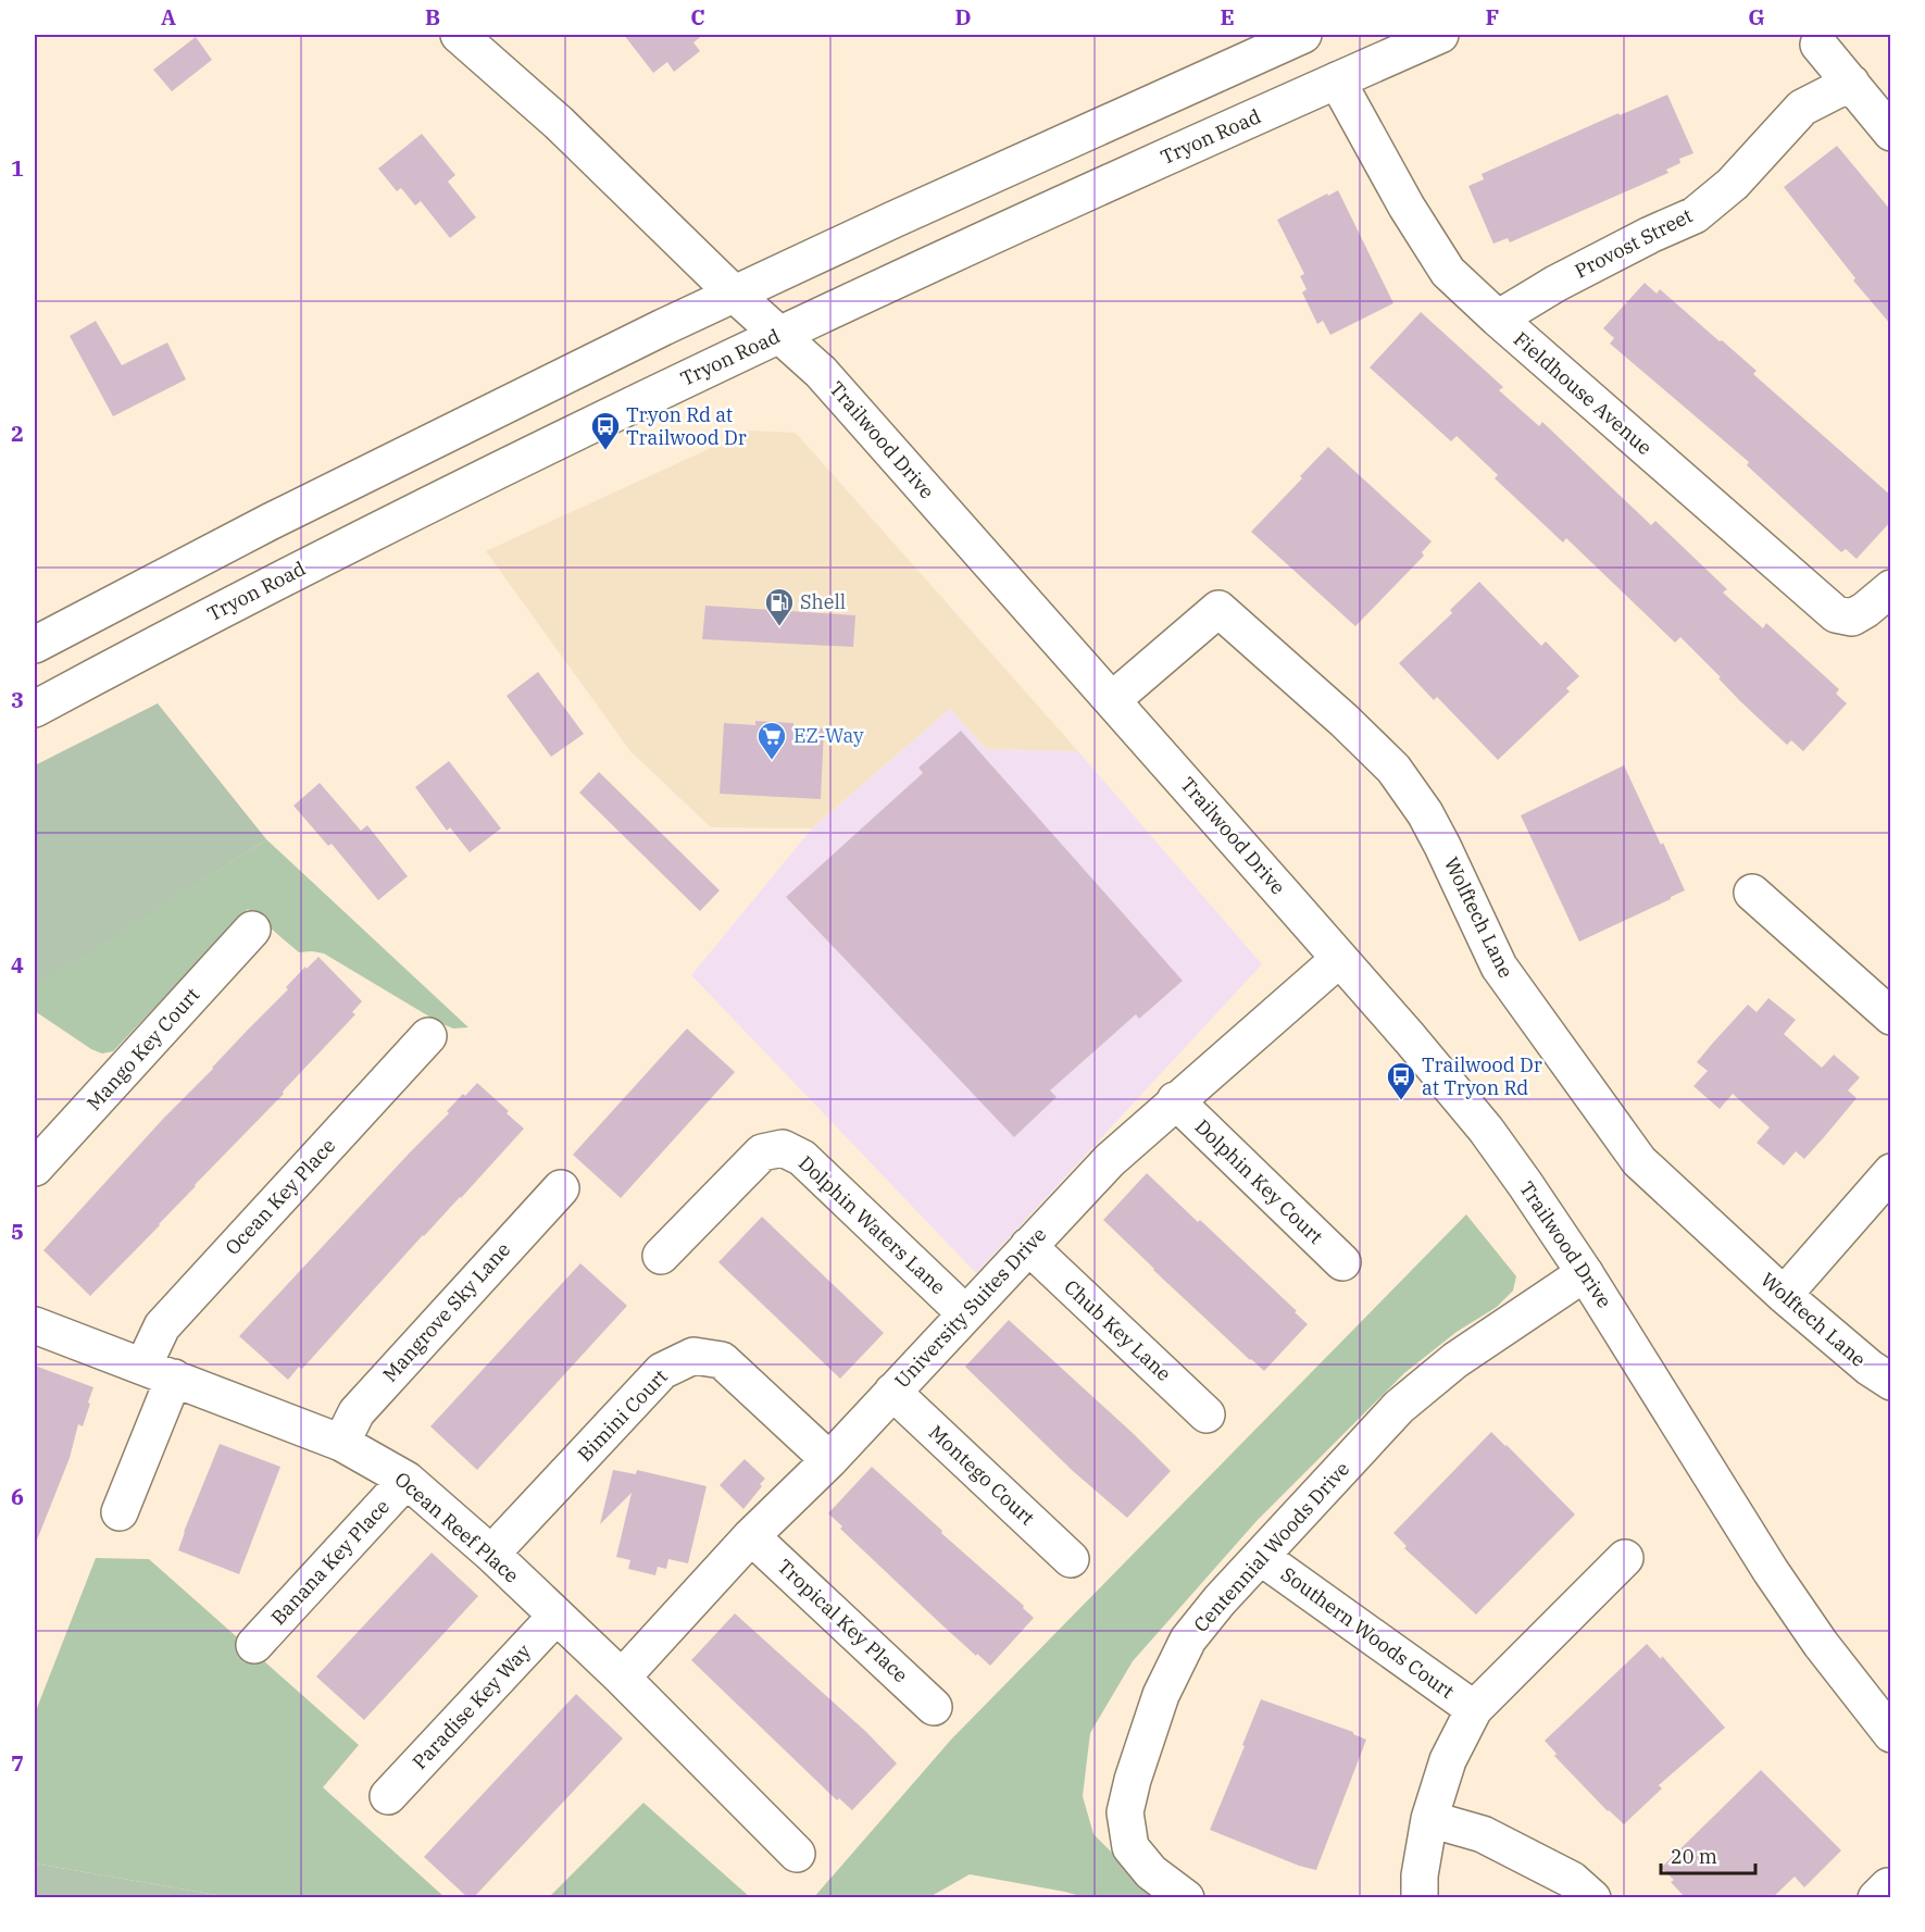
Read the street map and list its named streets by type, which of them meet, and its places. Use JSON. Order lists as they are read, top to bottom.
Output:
{
  "streets": {
    "street": [
      "Tryon Road",
      "Provost Street",
      "Fieldhouse Avenue",
      "Trailwood Drive",
      "Wolftech Lane",
      "Mango Key Court",
      "Dolphin Key Court",
      "Ocean Key Place",
      "Dolphin Waters Lane",
      "University Suites Drive",
      "Mangrove Sky Lane",
      "Chub Key Lane",
      "Bimini Court",
      "Montego Court",
      "Ocean Reef Place",
      "Centennial Woods Drive",
      "Banana Key Place",
      "Tropical Key Place",
      "Southern Woods Court",
      "Paradise Key Way"
    ]
  },
  "crossings": [
    ["Tryon Road", "Fieldhouse Avenue"],
    ["Tryon Road", "Trailwood Drive"],
    ["Provost Street", "Fieldhouse Avenue"],
    ["Trailwood Drive", "Wolftech Lane"],
    ["Trailwood Drive", "University Suites Drive"],
    ["Trailwood Drive", "Centennial Woods Drive"],
    ["Dolphin Key Court", "University Suites Drive"],
    ["Ocean Key Place", "Ocean Reef Place"],
    ["Dolphin Waters Lane", "University Suites Drive"],
    ["University Suites Drive", "Chub Key Lane"],
    ["University Suites Drive", "Bimini Court"],
    ["University Suites Drive", "Montego Court"],
    ["University Suites Drive", "Ocean Reef Place"],
    ["University Suites Drive", "Tropical Key Place"],
    ["Mangrove Sky Lane", "Ocean Reef Place"],
    ["Bimini Court", "Ocean Reef Place"],
    ["Ocean Reef Place", "Banana Key Place"],
    ["Ocean Reef Place", "Paradise Key Way"],
    ["Centennial Woods Drive", "Southern Woods Court"]
  ],
  "places": {
    "bus stop": ["Tryon Rd at Trailwood Dr", "Trailwood Dr at Tryon Rd"],
    "fuel station": ["Shell"],
    "supermarket": ["EZ-Way"]
  },
  "scale_bar": "20 m",
  "grid": {
    "columns": [
      "A",
      "B",
      "C",
      "D",
      "E",
      "F",
      "G"
    ],
    "rows": [
      "1",
      "2",
      "3",
      "4",
      "5",
      "6",
      "7"
    ]
  }
}
